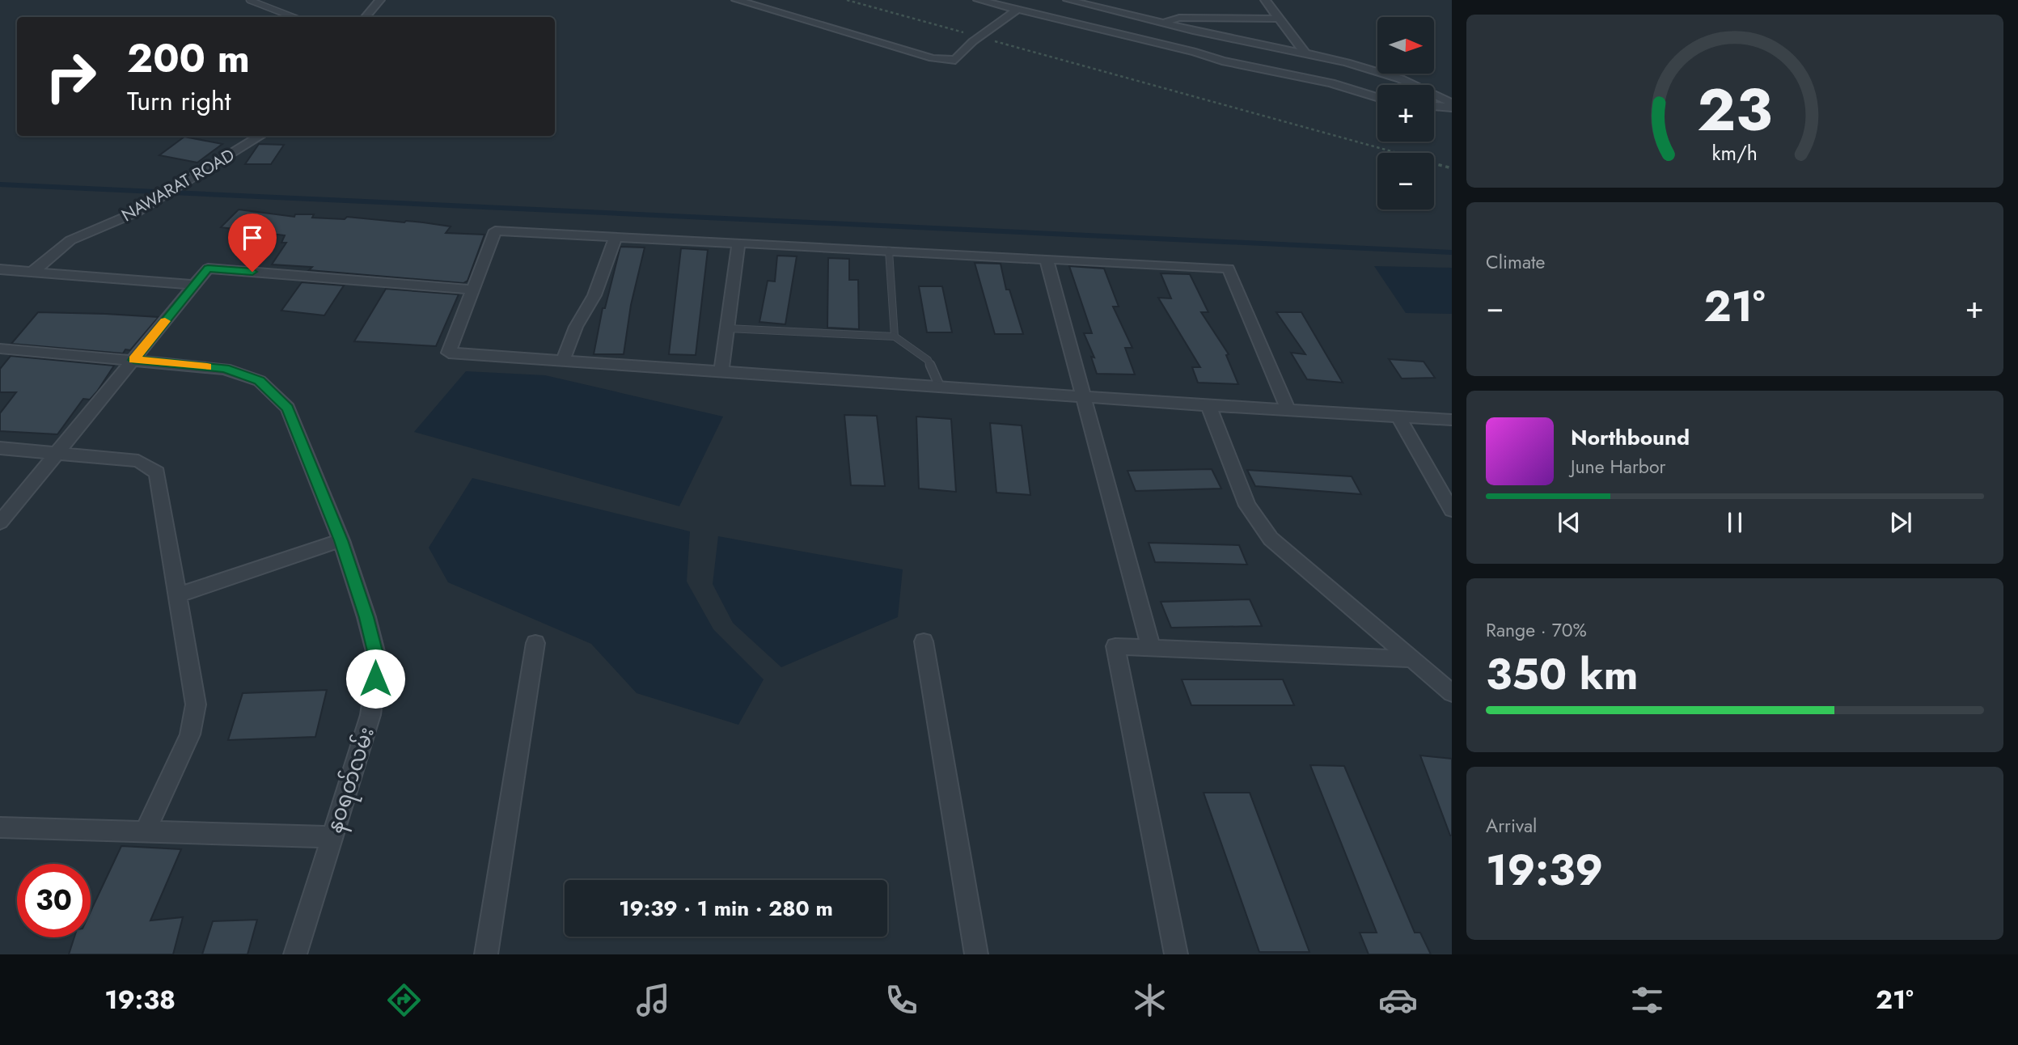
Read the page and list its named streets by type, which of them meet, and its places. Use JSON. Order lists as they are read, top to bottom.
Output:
{
  "streets": {
    "street": ["NAWARAT ROAD", "နဝရတ်လမ်း"]
  },
  "north": "right",
  "page": {
    "map_buttons": ["+", "−"],
    "turn": ["200 m", "Turn right"],
    "tile": [
      "Climate",
      ["Range · 70%", "350 km"],
      ["Arrival", "19:39"]
    ],
    "heat": ["−", "21°", "+"],
    "song": ["Northbound", "June Harbor"],
    "limit": "30",
    "trip": "19:39 · 1 min · 280 m",
    "tabs": ["19:38", "21°"],
    "gauge": ["23", "km/h"]
  }
}
